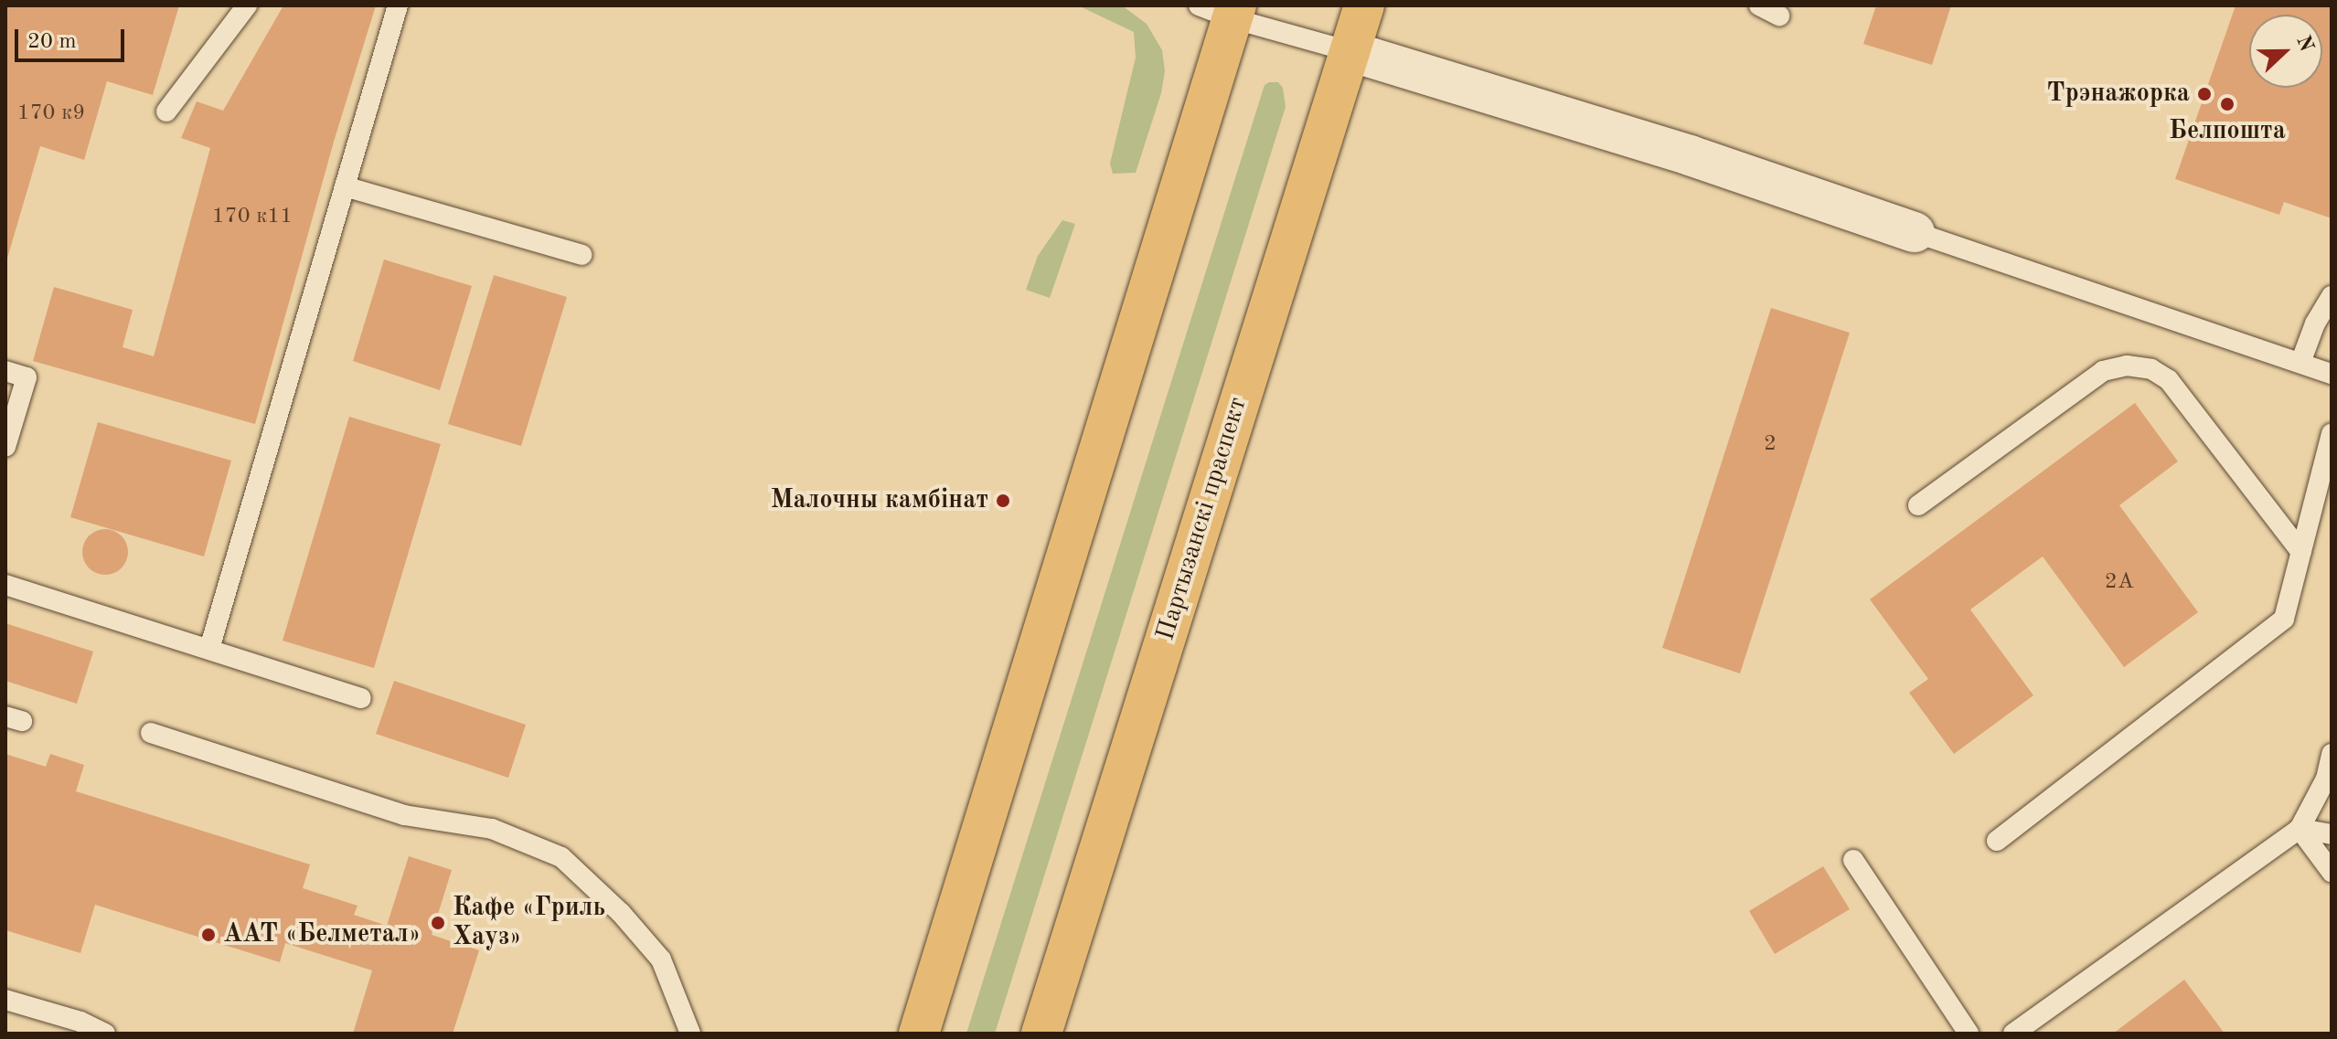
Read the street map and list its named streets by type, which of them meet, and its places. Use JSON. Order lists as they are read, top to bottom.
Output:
{
  "streets": {
    "highway": ["Партызанскі праспект"]
  },
  "places": [
    "Трэнажорка",
    "Белпошта",
    "Малочны камбінат",
    "Кафе «Гриль Хауз»",
    "ААТ «Белметал»"
  ],
  "house_numbers": [
    "170 к9",
    "170 к11",
    "2",
    "2А"
  ],
  "scale_bar": "20 m",
  "north": "right"
}
